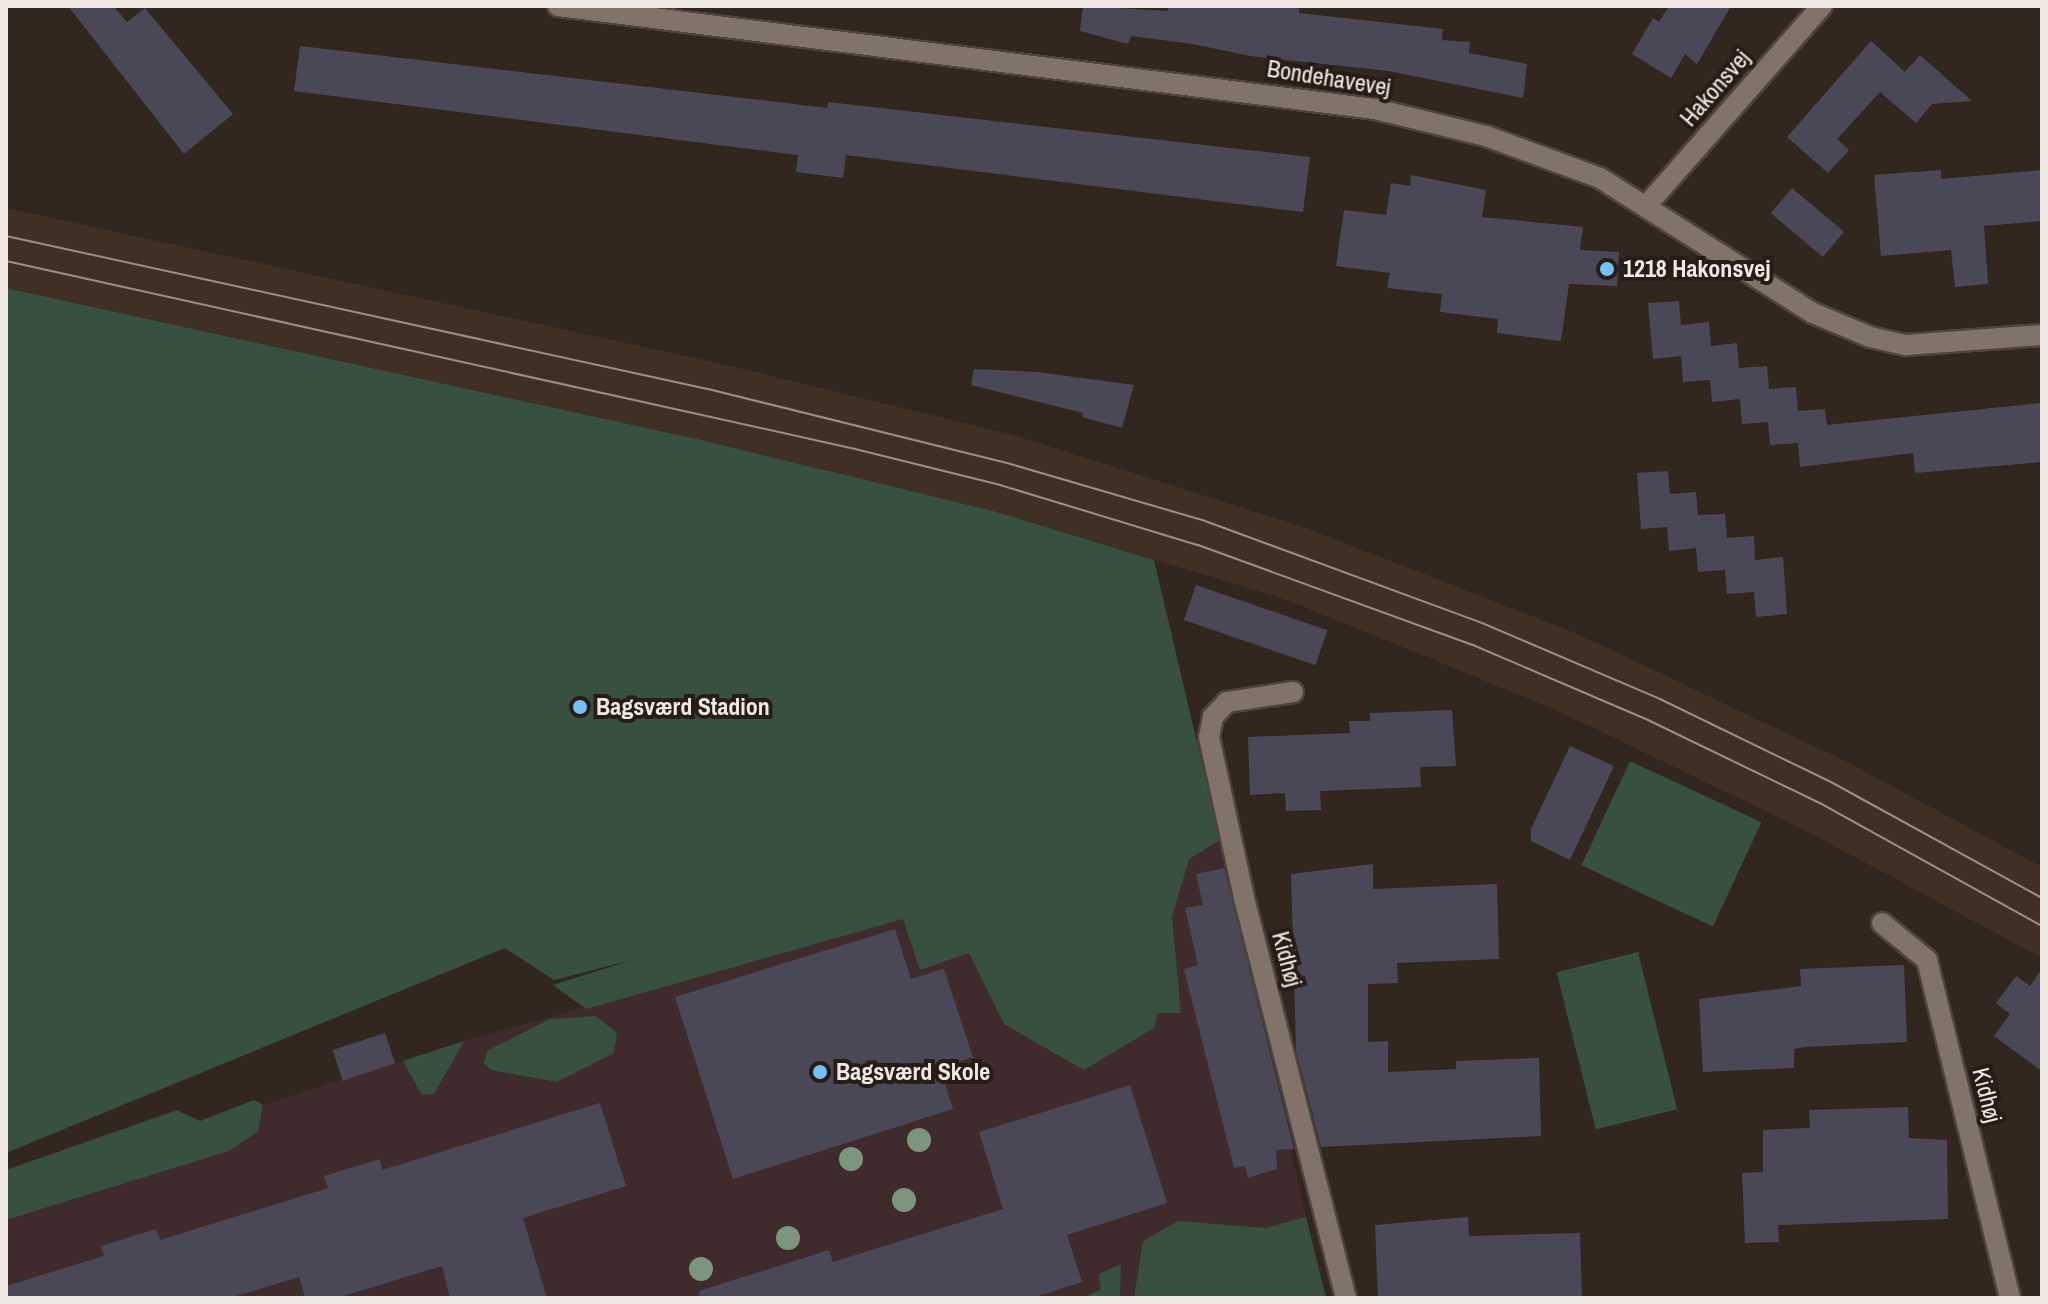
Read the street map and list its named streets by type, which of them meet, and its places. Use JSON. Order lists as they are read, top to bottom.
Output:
{
  "streets": {
    "street": ["Bondehavevej", "Hakonsvej", "Kidhøj"]
  },
  "crossings": [
    ["Bondehavevej", "Hakonsvej"]
  ],
  "places": ["1218 Hakonsvej", "Bagsværd Stadion", "Bagsværd Skole"]
}
